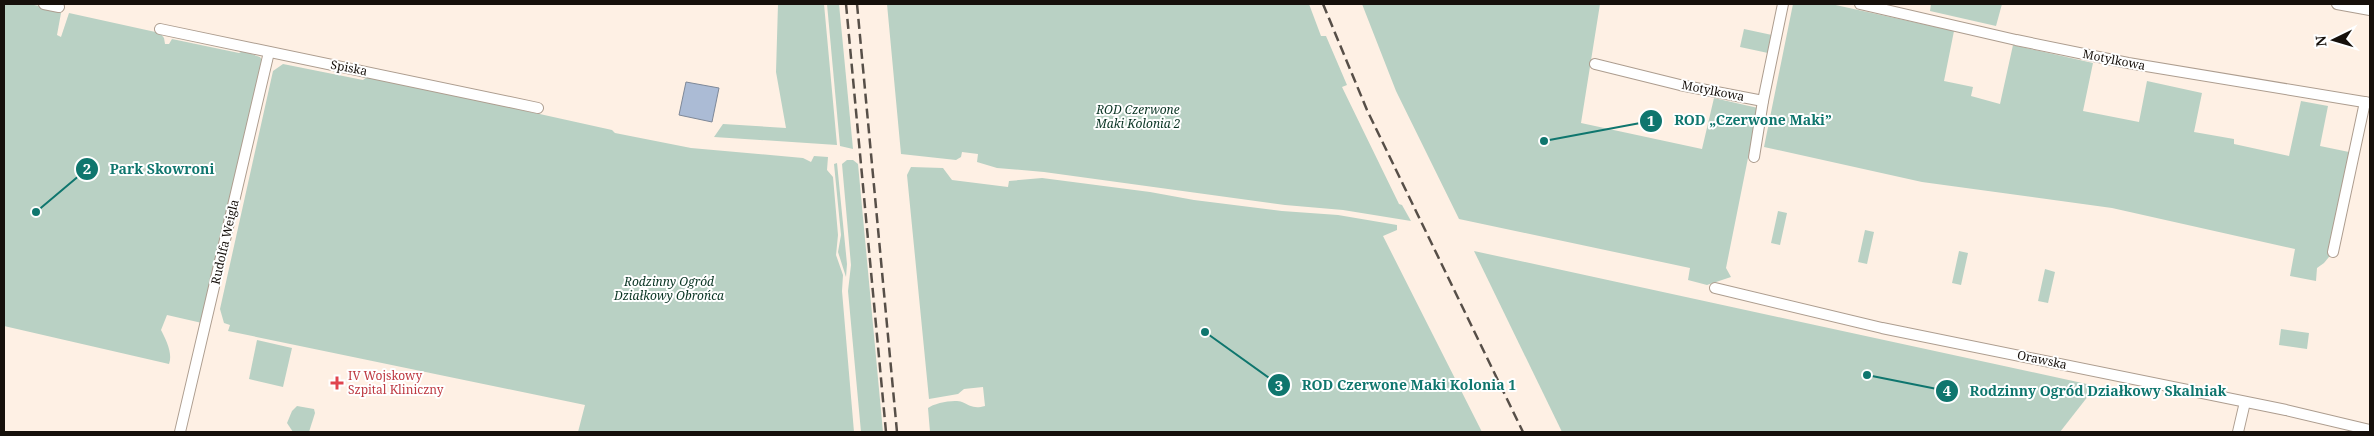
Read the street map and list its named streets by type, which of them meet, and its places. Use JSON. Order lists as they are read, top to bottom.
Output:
{
  "streets": {
    "street": [
      "Motylkowa",
      "Spiska",
      "Rudolfa Weigla",
      "Orawska"
    ]
  },
  "crossings": [
    ["Spiska", "Rudolfa Weigla"]
  ],
  "parks": ["ROD Czerwone Maki Kolonia 2", "Rodzinny Ogród Działkowy Obrońca"],
  "places": {
    "other": [
      "ROD „Czerwone Maki”",
      "Park Skowroni",
      "ROD Czerwone Maki Kolonia 1",
      "Rodzinny Ogród Działkowy Skalniak"
    ],
    "health": ["IV Wojskowy Szpital Kliniczny"]
  },
  "north": "left"
}
